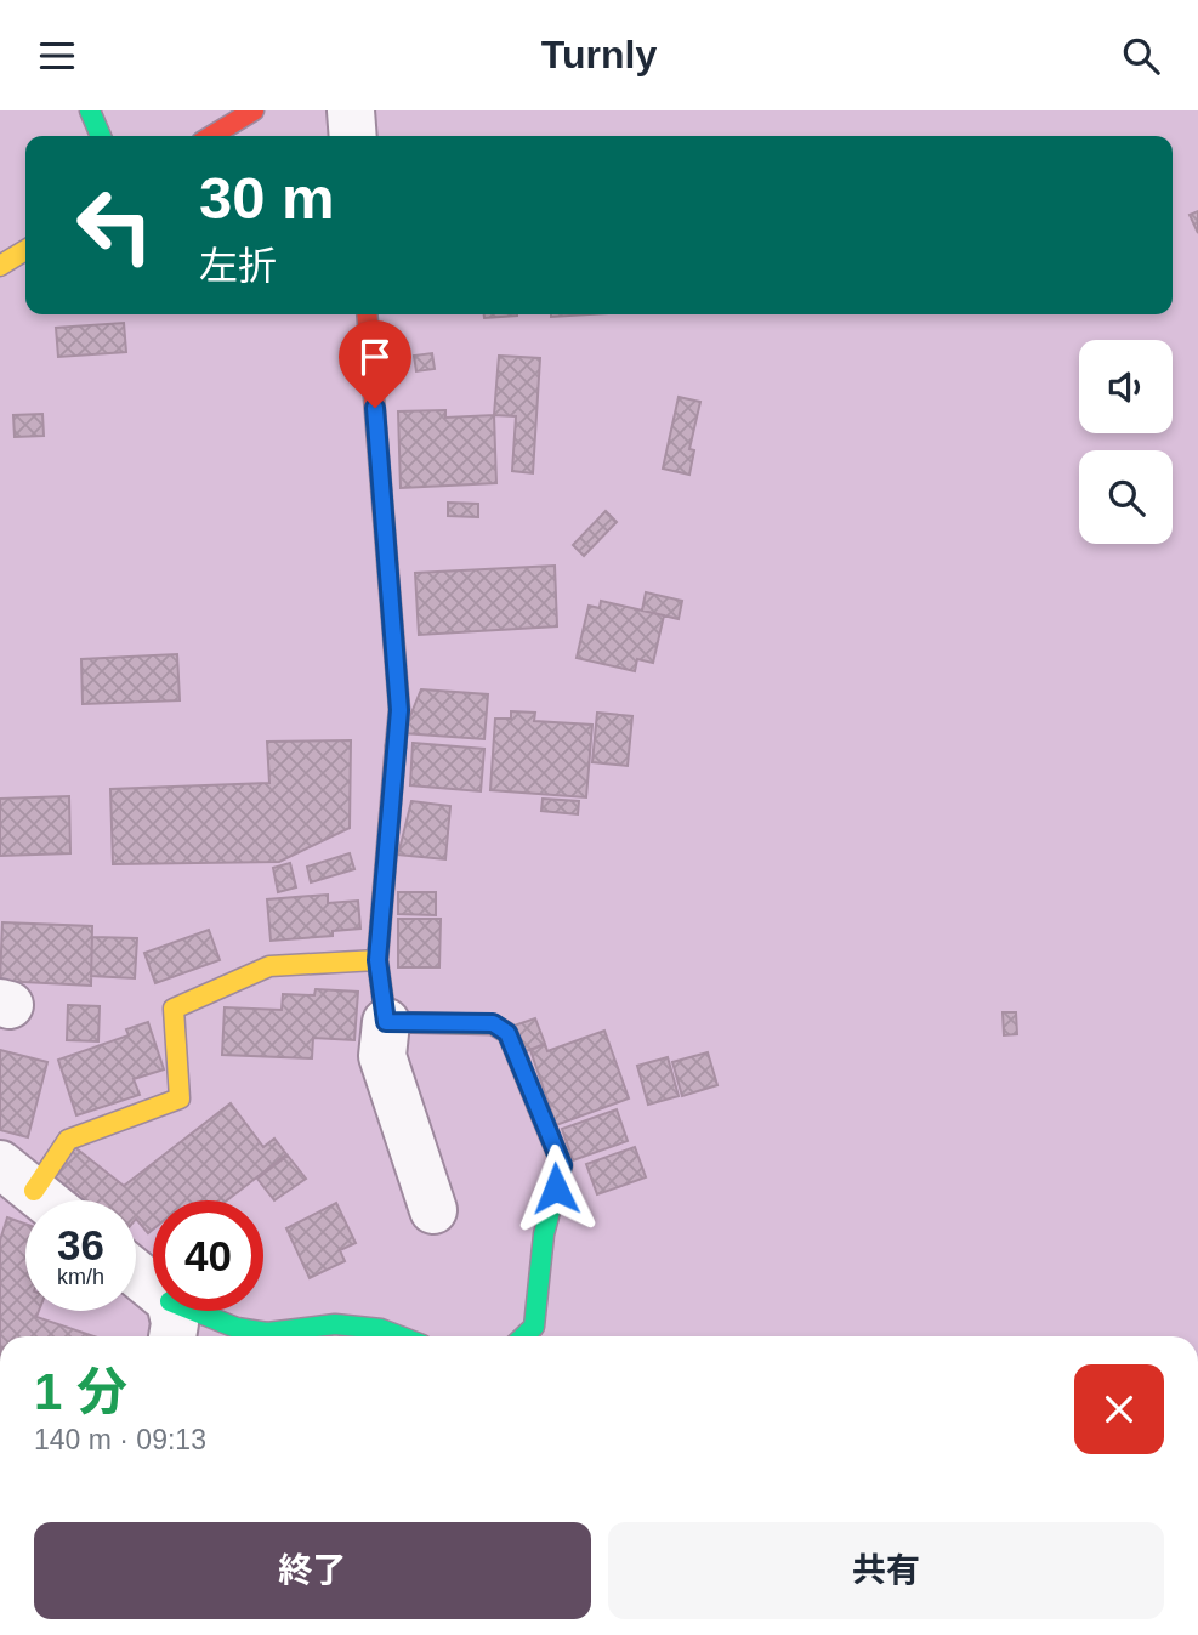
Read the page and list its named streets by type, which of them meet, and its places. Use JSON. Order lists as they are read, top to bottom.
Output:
{
  "page": {
    "header": "Turnly",
    "turn": ["30 m", "左折"],
    "speed": "36 km/h",
    "limit": "40",
    "heading": ["1 分", "140 m · 09:13"],
    "buttons": ["終了", "共有"]
  }
}
